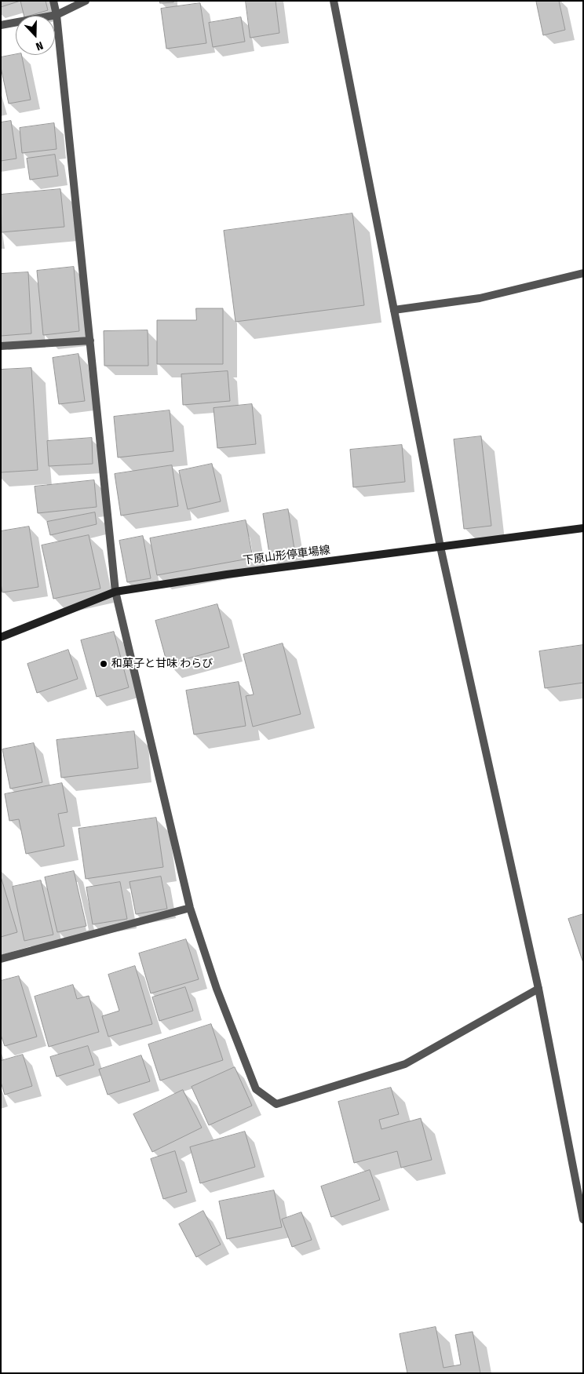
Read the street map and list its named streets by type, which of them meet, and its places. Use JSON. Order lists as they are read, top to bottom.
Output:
{
  "streets": {
    "main road": ["下原山形停車場線"]
  },
  "places": ["和菓子と甘味 わらび"],
  "north": "bottom"
}
